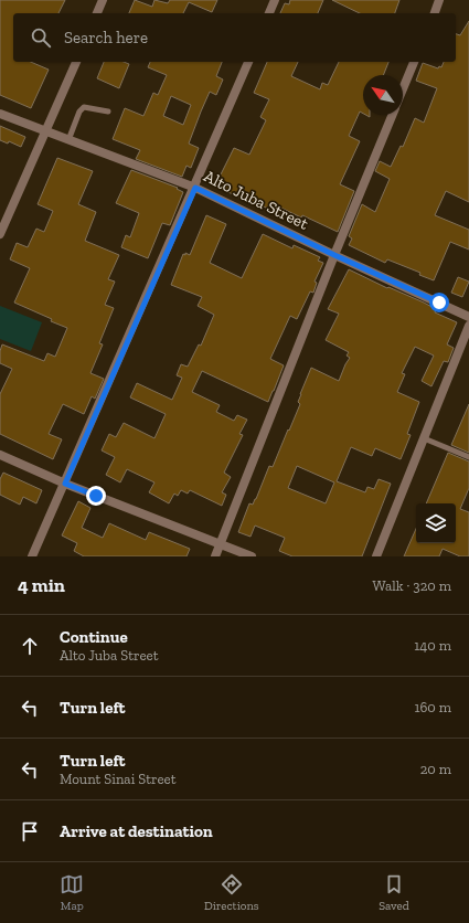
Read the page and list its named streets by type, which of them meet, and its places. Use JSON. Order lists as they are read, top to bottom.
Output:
{
  "streets": {
    "street": ["Alto Juba Street"]
  },
  "north": "top left",
  "page": {
    "search": "Search here",
    "heading": ["4 min", "Walk · 320 m"],
    "list": [
      ["Continue", "Alto Juba Street", "140 m"],
      ["Turn left", "160 m"],
      ["Turn left", "Mount Sinai Street", "20 m"],
      "Arrive at destination"
    ],
    "nav": ["Map", "Directions", "Saved"]
  }
}
